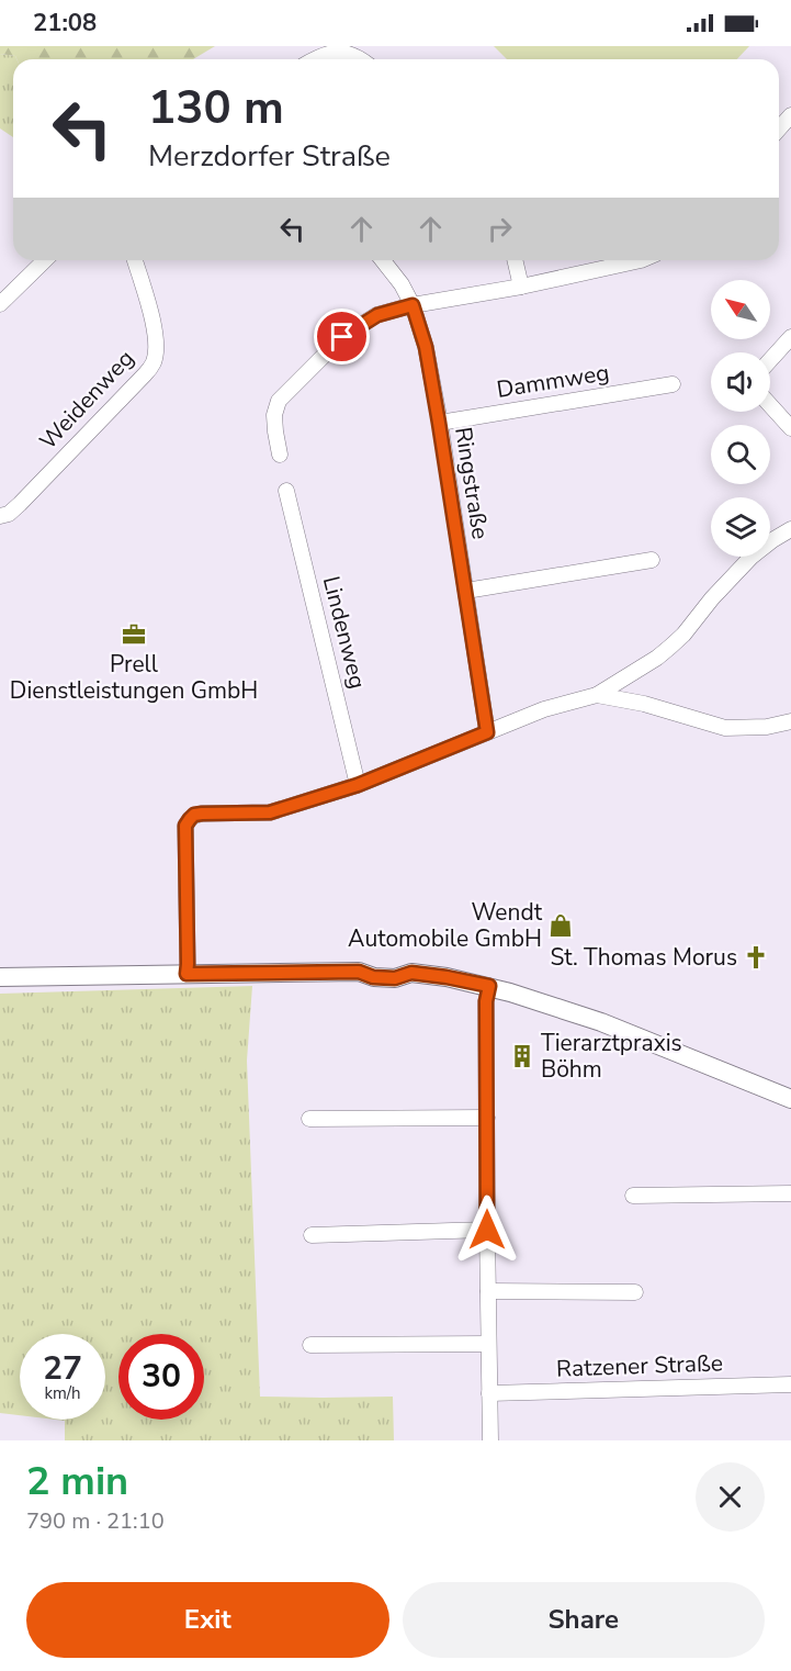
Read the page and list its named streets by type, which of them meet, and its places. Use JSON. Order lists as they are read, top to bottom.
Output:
{
  "streets": {
    "street": [
      "Dammweg",
      "Weidenweg",
      "Ringstraße",
      "Lindenweg",
      "Ratzener Straße"
    ]
  },
  "crossings": [
    ["Dammweg", "Ringstraße"]
  ],
  "places": {
    "office": ["Prell Dienstleistungen GmbH"],
    "shop": ["Wendt Automobile GmbH"],
    "church": ["St. Thomas Morus"],
    "building": ["Tierarztpraxis Böhm"]
  },
  "north": "top left",
  "page": {
    "status": "21:08",
    "turn": ["130 m", "Merzdorfer Straße"],
    "speed": "27 km/h",
    "limit": "30",
    "heading": ["2 min", "790 m · 21:10"],
    "buttons": ["Exit", "Share"]
  }
}
